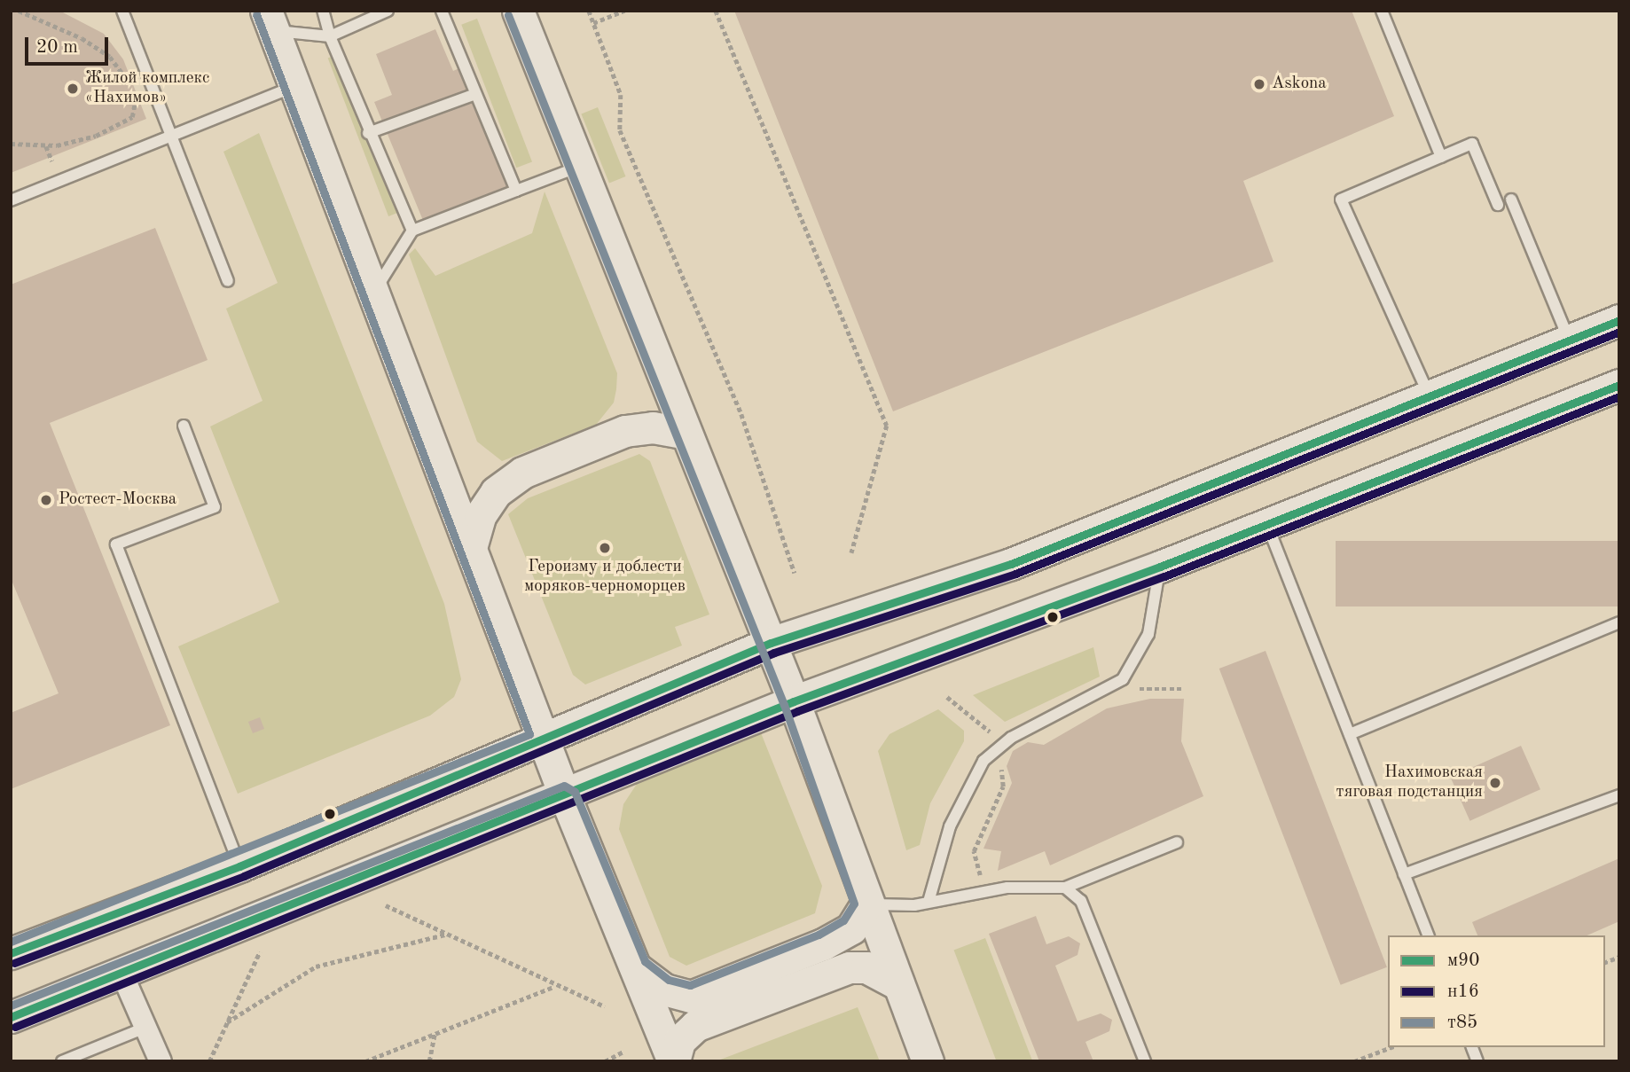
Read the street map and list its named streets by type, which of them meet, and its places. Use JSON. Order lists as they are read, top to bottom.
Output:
{
  "places": [
    "Askona",
    "Жилой комплекс «Нахимов»",
    "Ростест-Москва",
    "Героизму и доблести моряков-черноморцев",
    "Нахимовская тяговая подстанция"
  ],
  "lines": ["transit line т85", "transit line м90", "transit line н16"],
  "legend": ["м90", "н16", "т85"],
  "scale_bar": "20 m"
}
